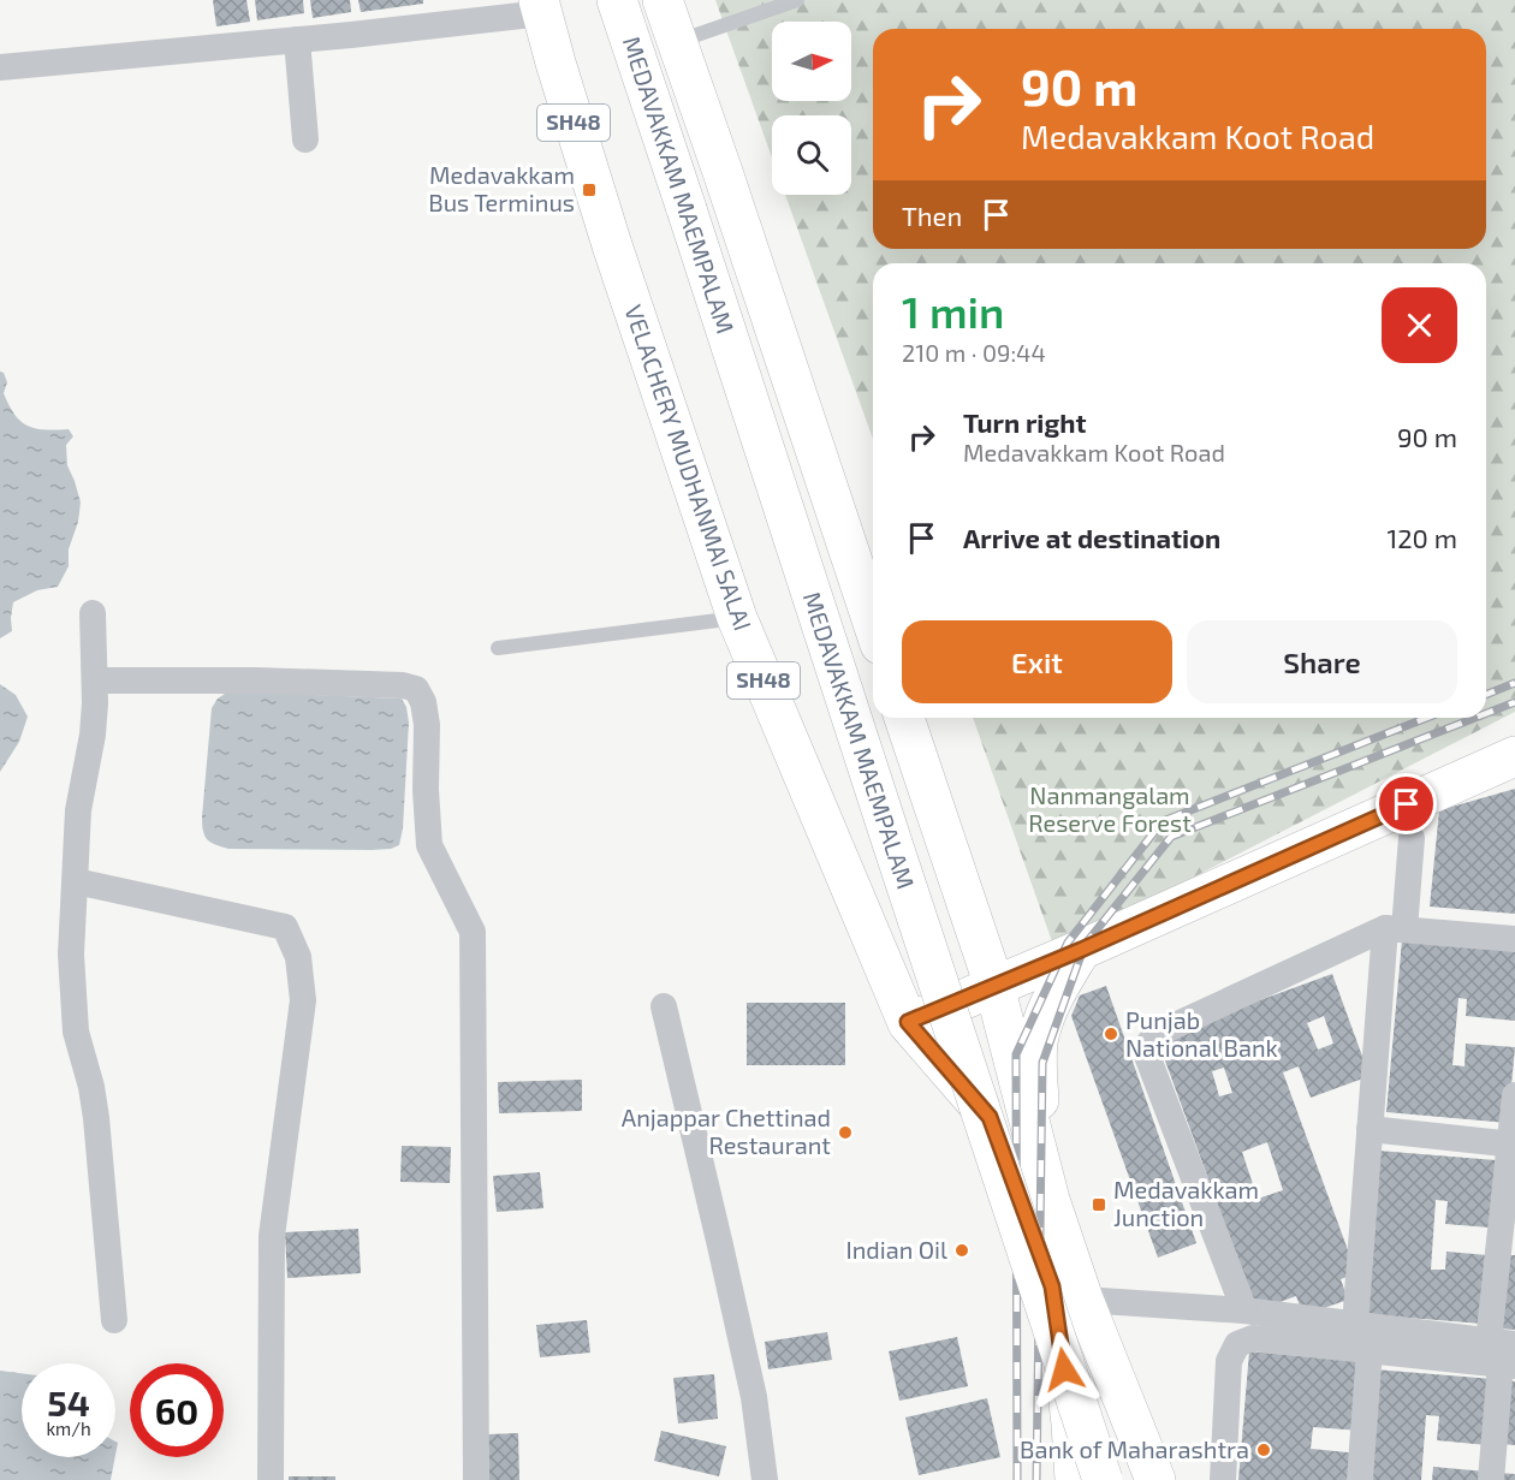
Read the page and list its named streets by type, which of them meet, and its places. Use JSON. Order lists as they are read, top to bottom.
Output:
{
  "streets": {
    "main road": ["SH48", "MEDAVAKKAM MAEMPALAM", "VELACHERY MUDHANMAI SALAI"]
  },
  "parks": ["Nanmangalam Reserve Forest"],
  "places": {
    "transit": ["Medavakkam Bus Terminus", "Medavakkam Junction"],
    "other": [
      "Punjab National Bank",
      "Anjappar Chettinad Restaurant",
      "Indian Oil",
      "Bank of Maharashtra"
    ]
  },
  "north": "right",
  "page": {
    "turn": ["90 m", "Medavakkam Koot Road"],
    "then": "Then",
    "heading": ["1 min", "210 m · 09:44"],
    "list": [
      {
        "name": "Turn right",
        "note": "Medavakkam Koot Road",
        "value": "90 m"
      },
      {
        "name": "Arrive at destination",
        "value": "120 m"
      }
    ],
    "buttons": ["Exit", "Share"],
    "speed": "54 km/h",
    "limit": "60"
  }
}
